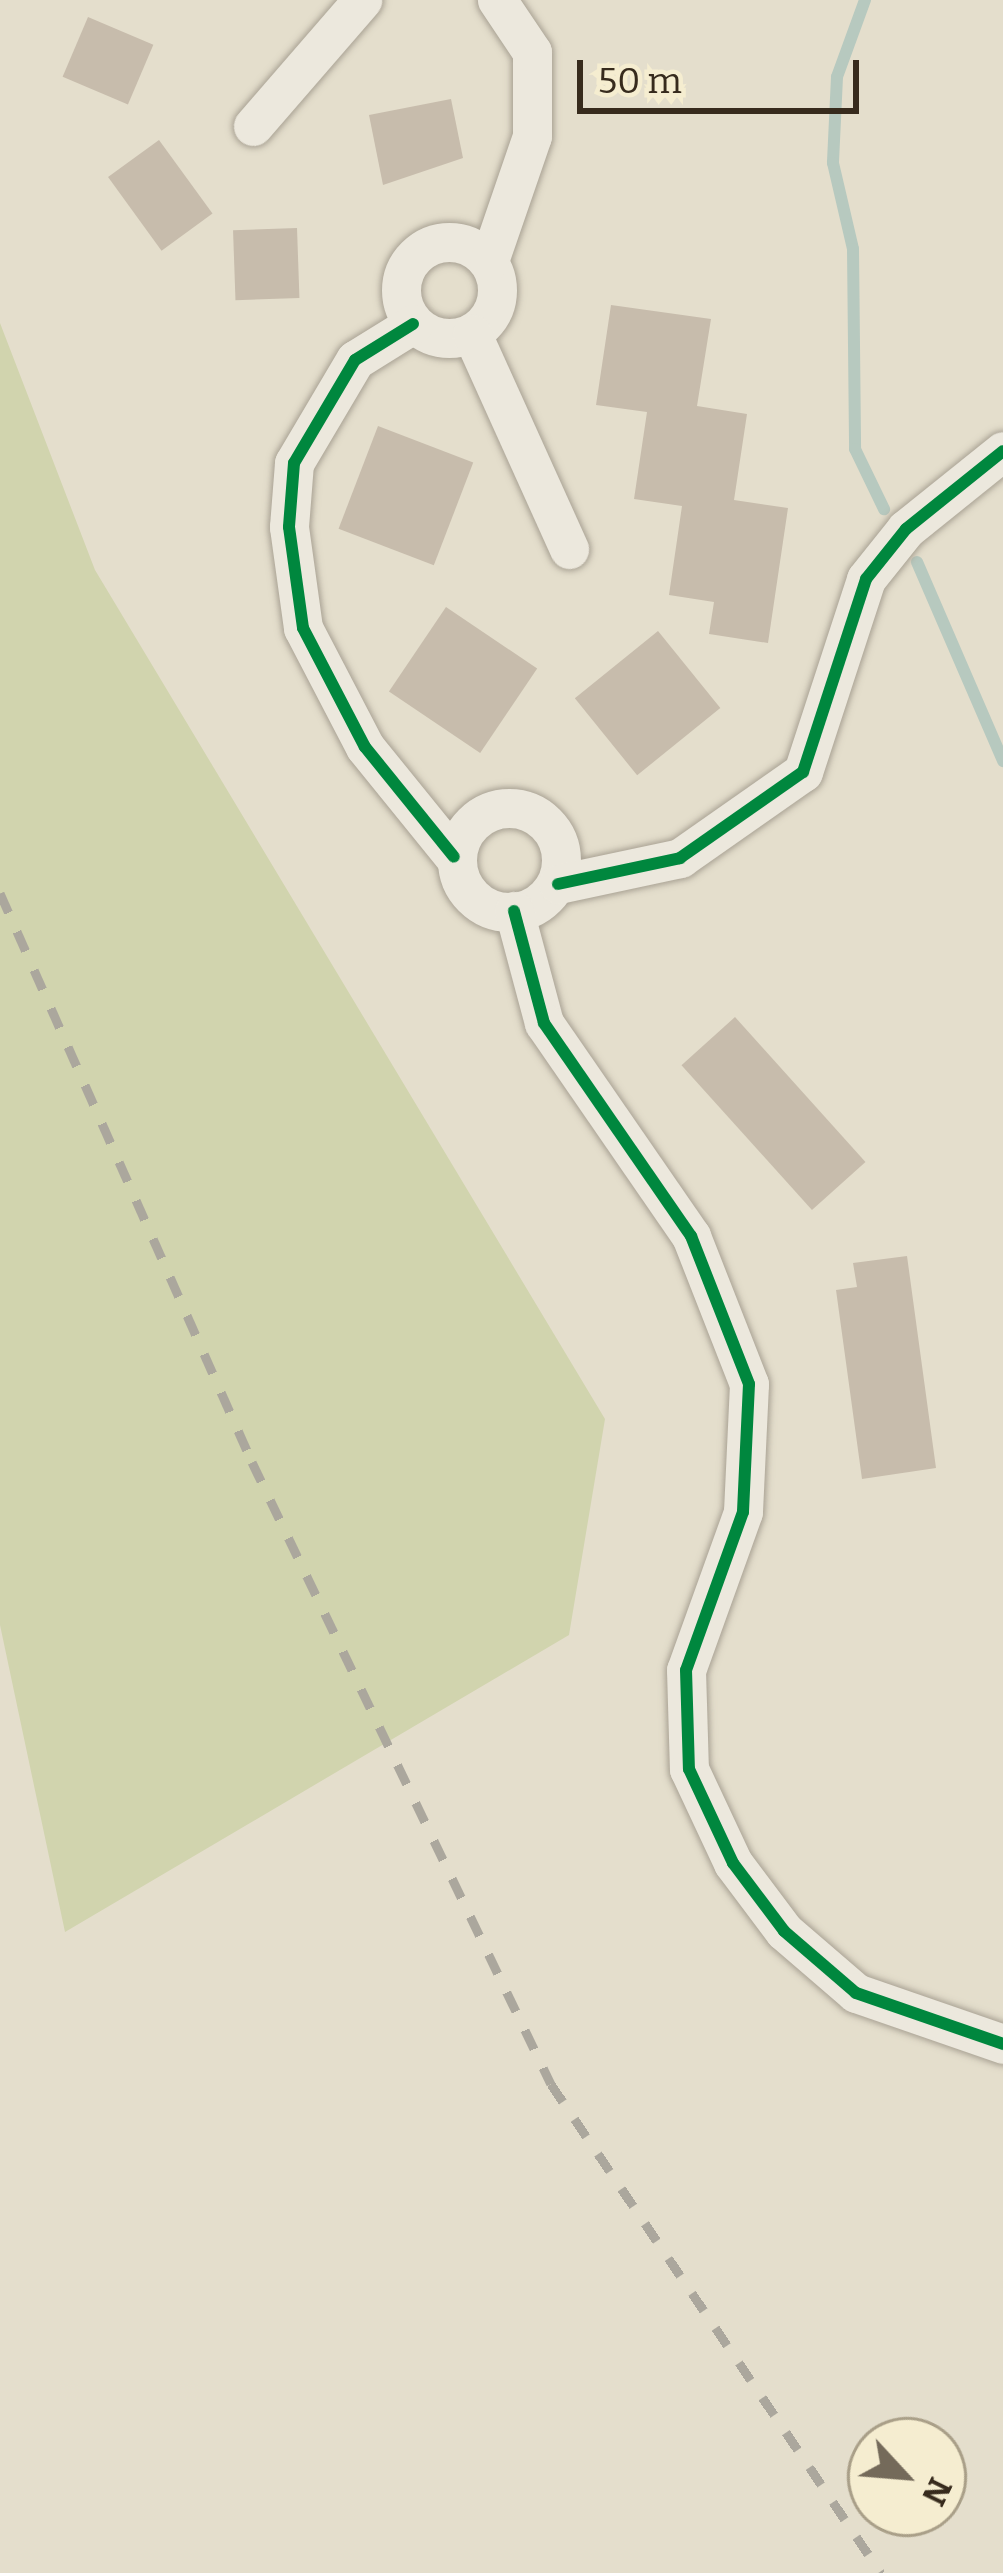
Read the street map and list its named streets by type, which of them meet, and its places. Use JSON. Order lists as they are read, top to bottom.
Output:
{
  "scale_bar": "50 m",
  "north": "bottom right"
}
